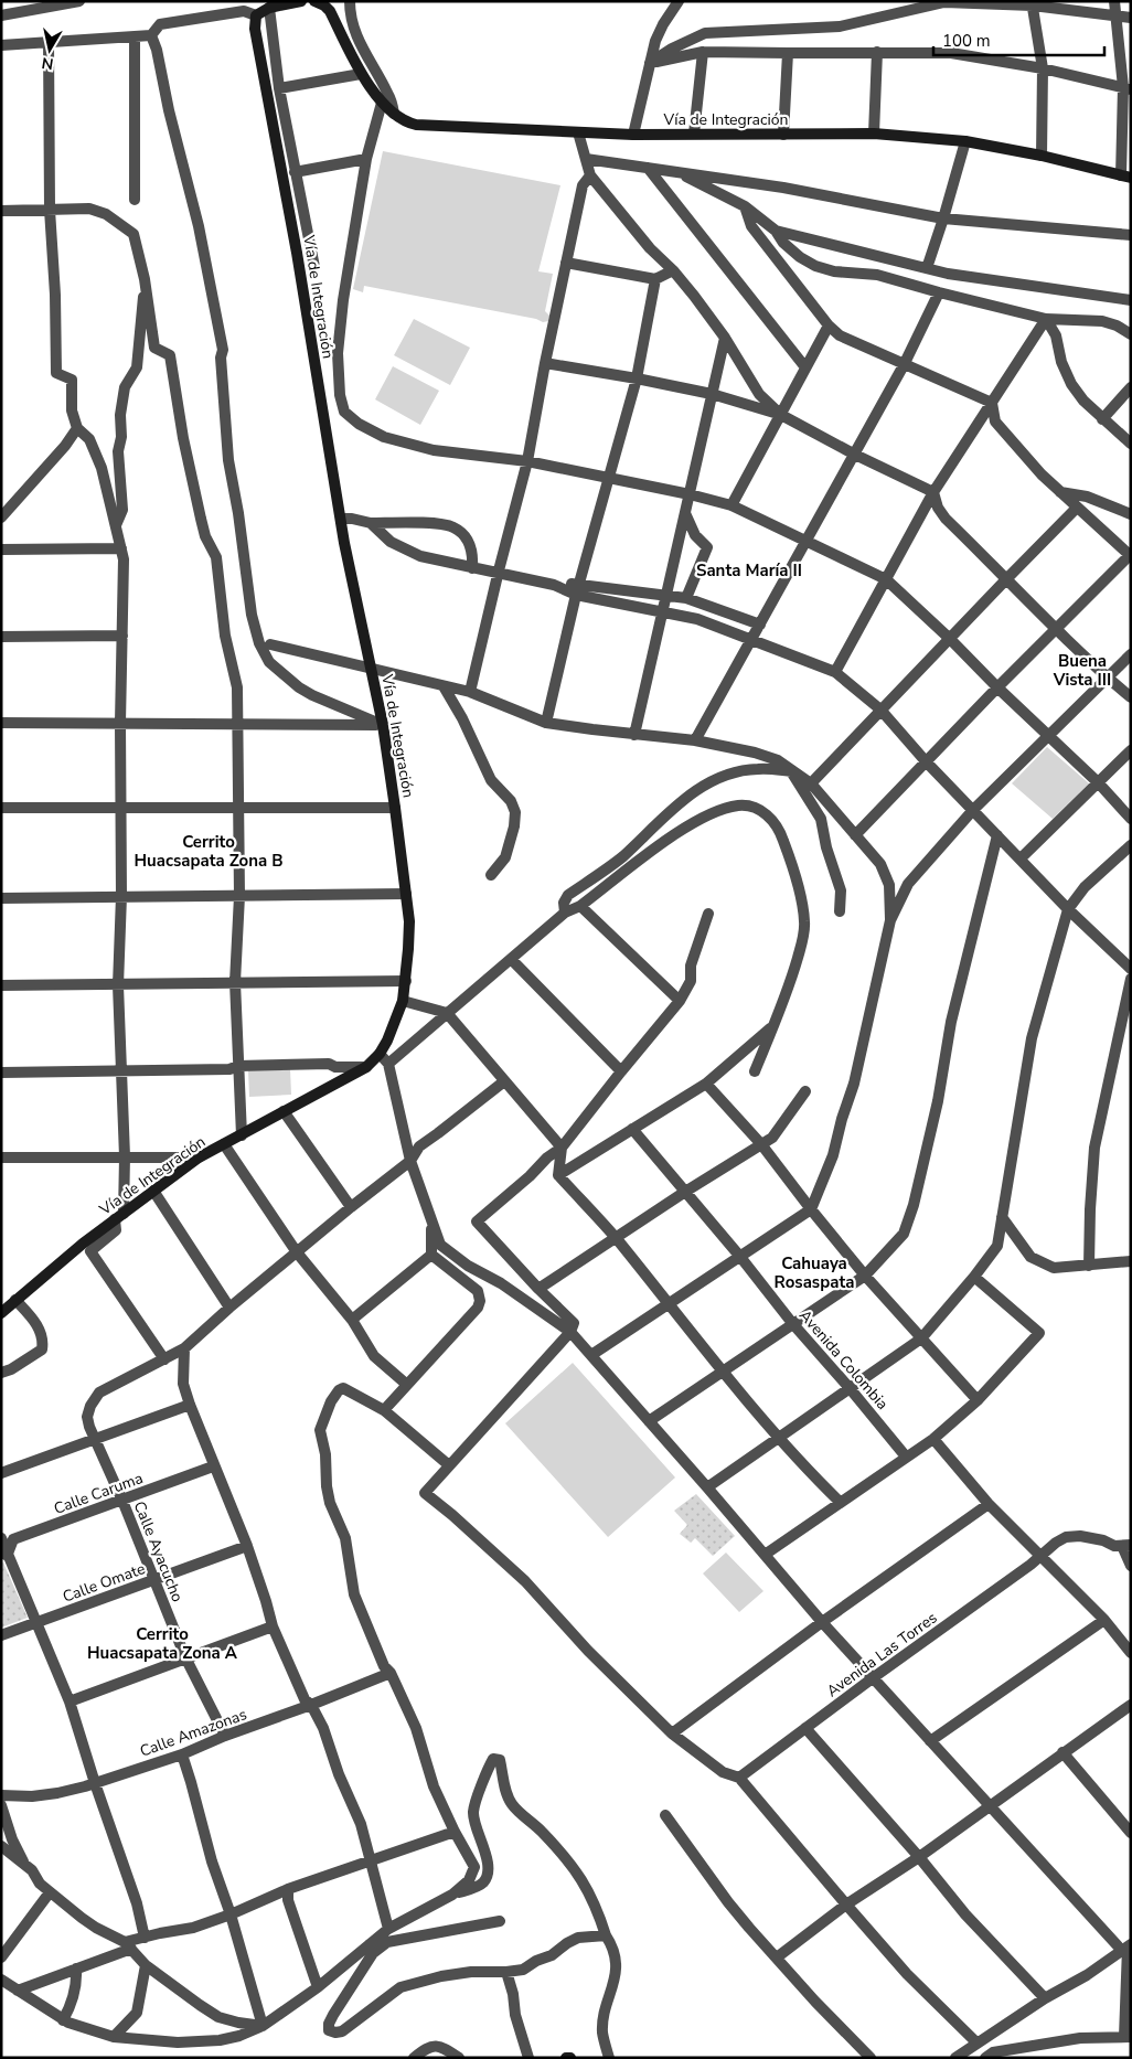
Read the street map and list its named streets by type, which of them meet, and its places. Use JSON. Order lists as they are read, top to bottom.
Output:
{
  "streets": {
    "main road": ["Vía de Integración"],
    "street": [
      "Avenida Colombia",
      "Calle Caruma",
      "Calle Ayacucho",
      "Calle Omate",
      "Avenida Las Torres",
      "Calle Amazonas"
    ]
  },
  "crossings": [
    ["Calle Caruma", "Calle Ayacucho"],
    ["Calle Ayacucho", "Calle Omate"],
    ["Calle Ayacucho", "Calle Amazonas"]
  ],
  "districts": [
    "Santa María II",
    "Buena Vista III",
    "Cerrito Huacsapata Zona B",
    "Cahuaya Rosaspata",
    "Cerrito Huacsapata Zona A"
  ],
  "scale_bar": "100 m",
  "north": "bottom"
}
